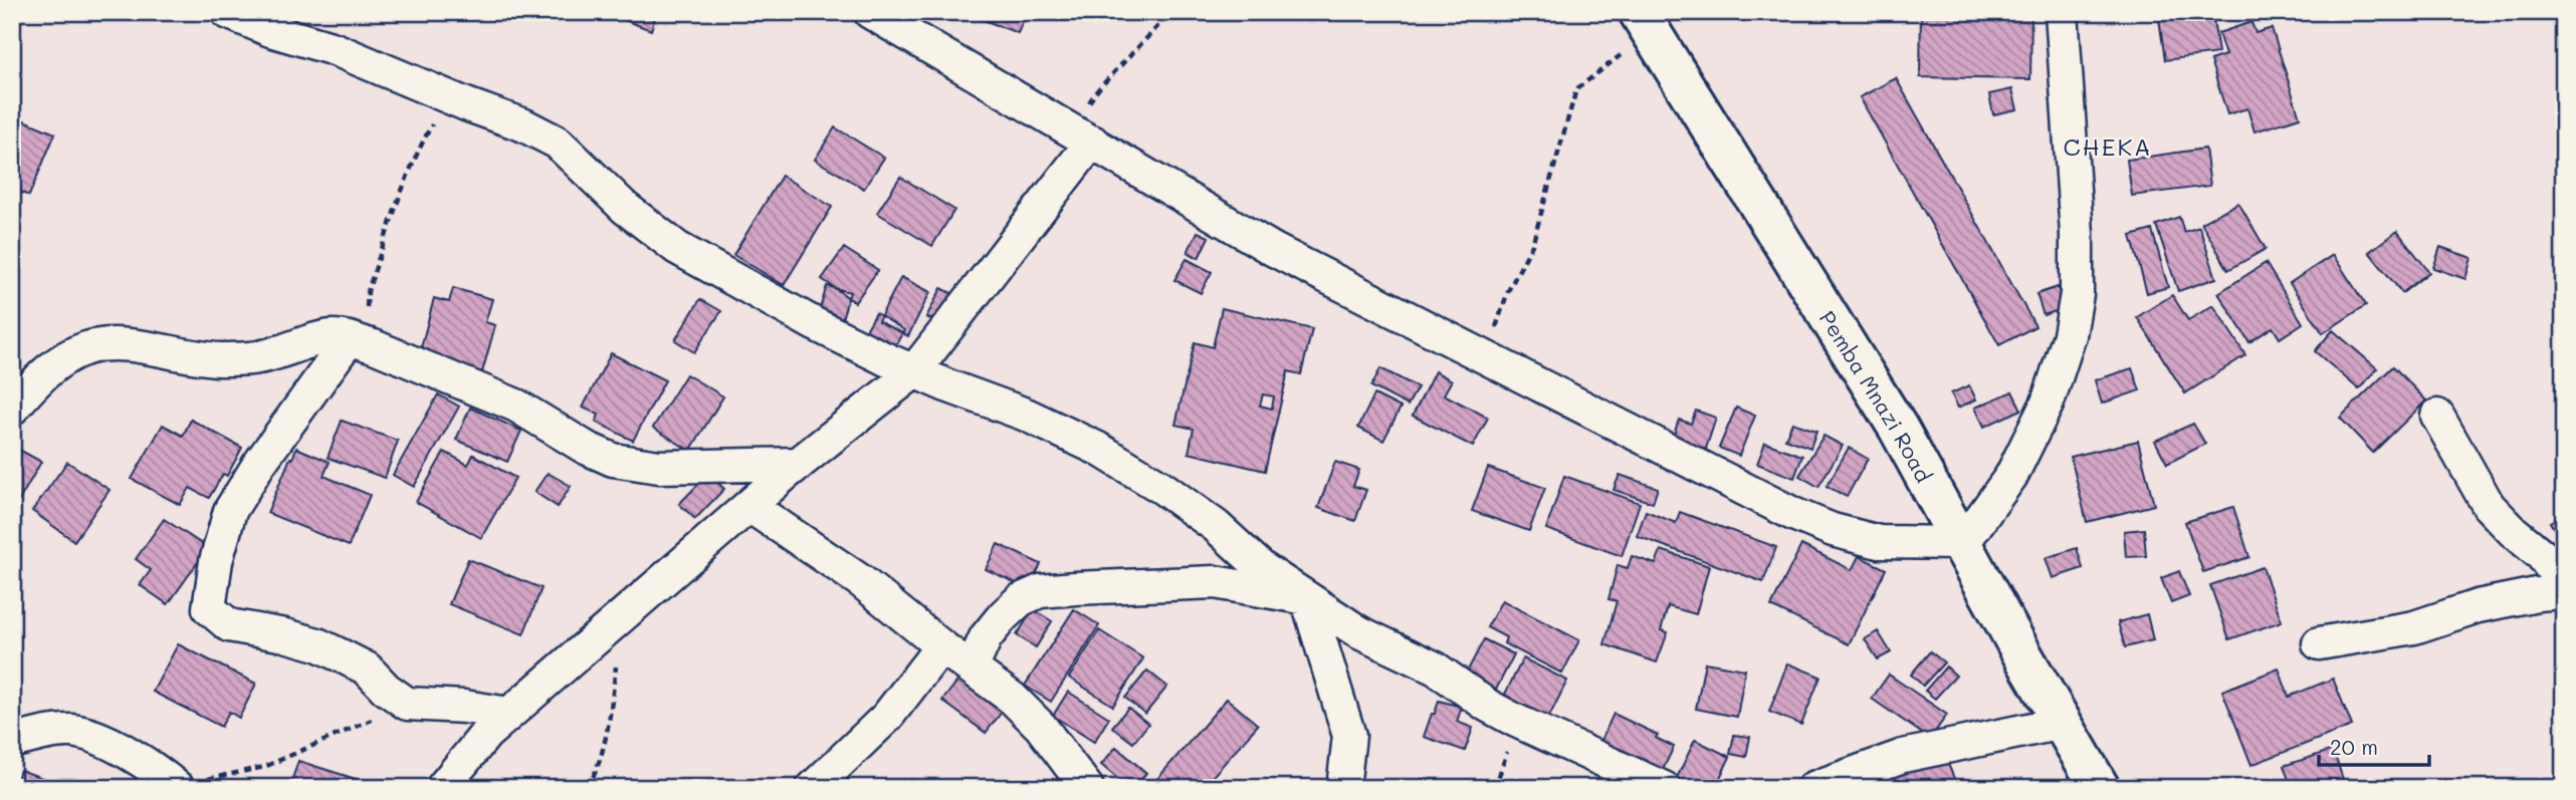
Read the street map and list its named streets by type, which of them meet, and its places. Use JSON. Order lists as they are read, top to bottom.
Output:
{
  "streets": {
    "main road": ["Pemba Mnazi Road"]
  },
  "districts": ["CHEKA"],
  "scale_bar": "20 m"
}
